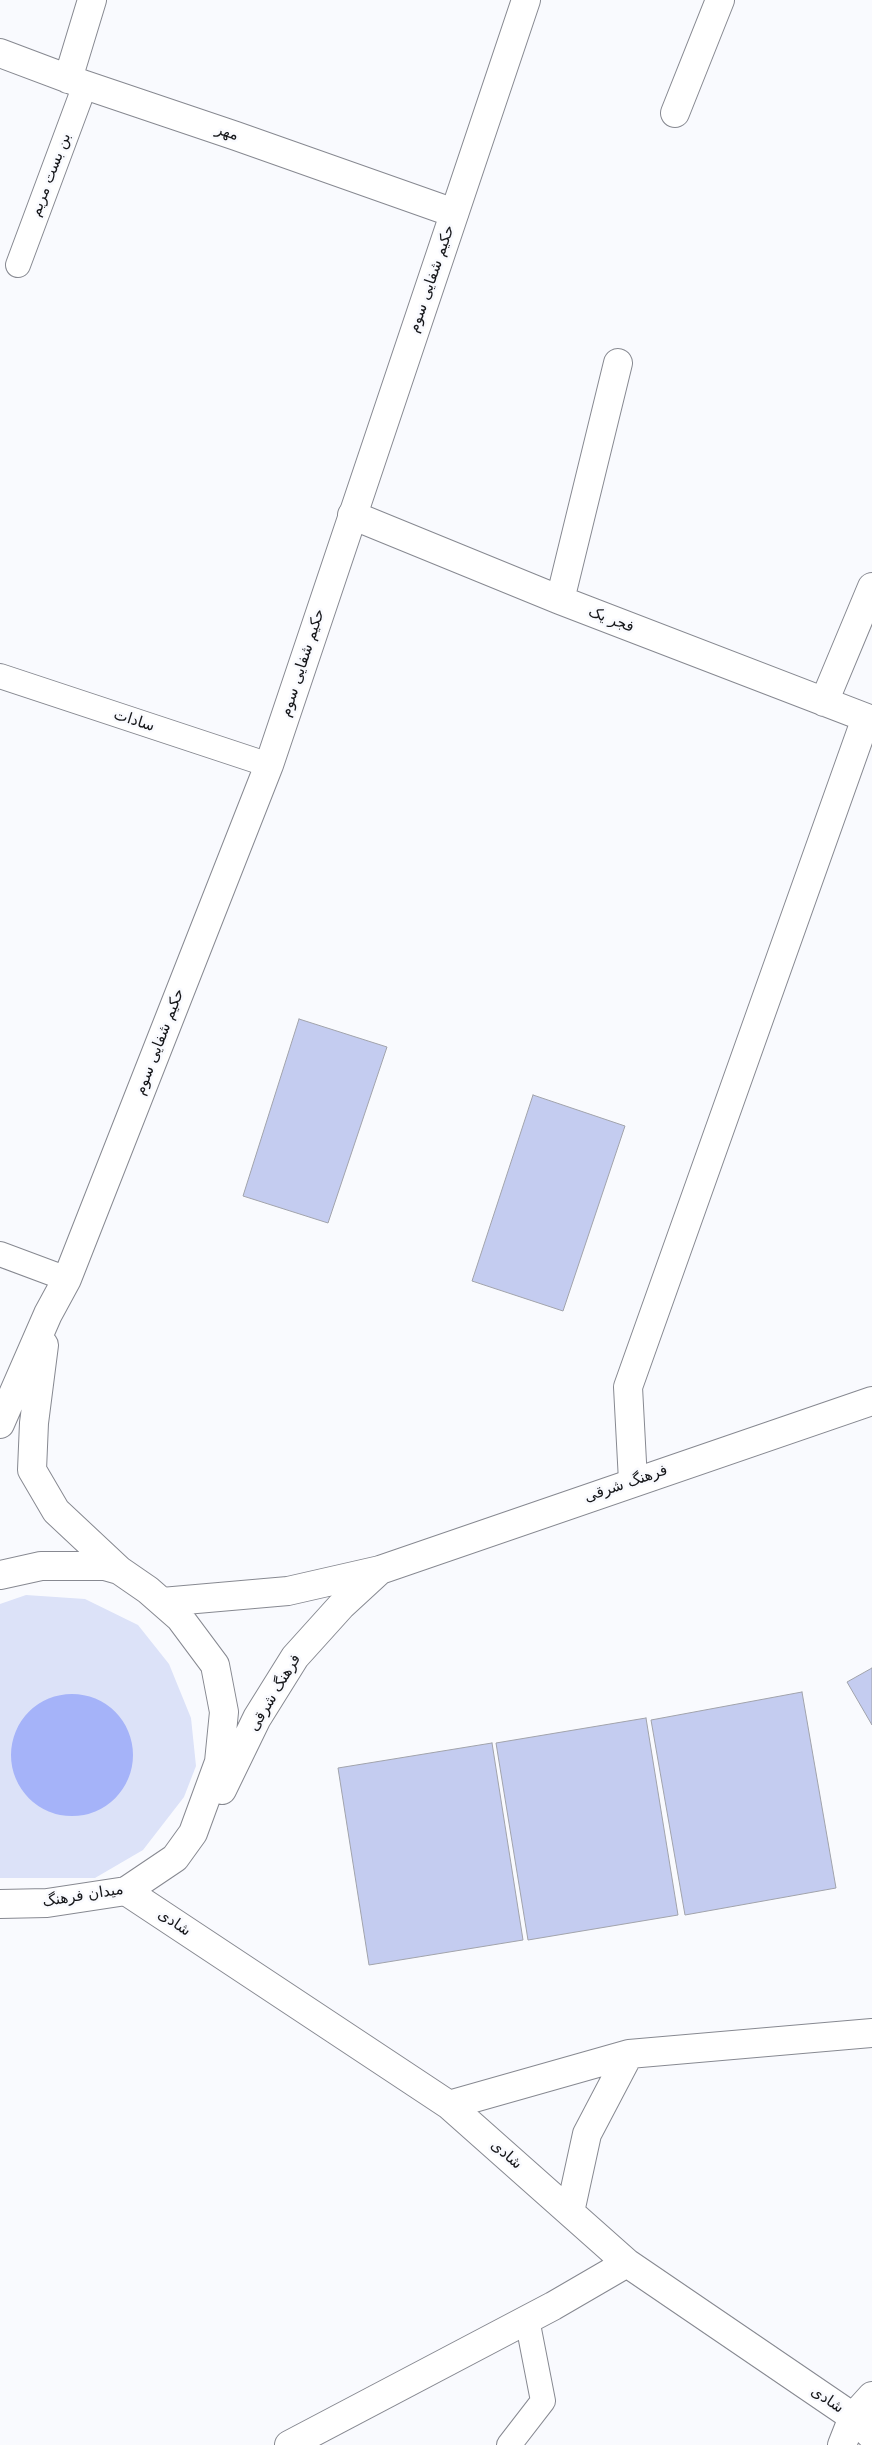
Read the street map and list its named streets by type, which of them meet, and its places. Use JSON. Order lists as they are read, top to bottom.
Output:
{
  "streets": {
    "street": [
      "مهر",
      "حکیم شفایی سوم",
      "فجر یک",
      "فرهنگ شرقی",
      "میدان فرهنگ",
      "شادی"
    ],
    "lane": ["بن بست مریم", "سادات"]
  },
  "crossings": [
    ["مهر", "بن بست مریم"],
    ["مهر", "حکیم شفایی سوم"],
    ["حکیم شفایی سوم", "فجر یک"],
    ["حکیم شفایی سوم", "سادات"],
    ["فرهنگ شرقی", "میدان فرهنگ"],
    ["میدان فرهنگ", "شادی"]
  ]
}
